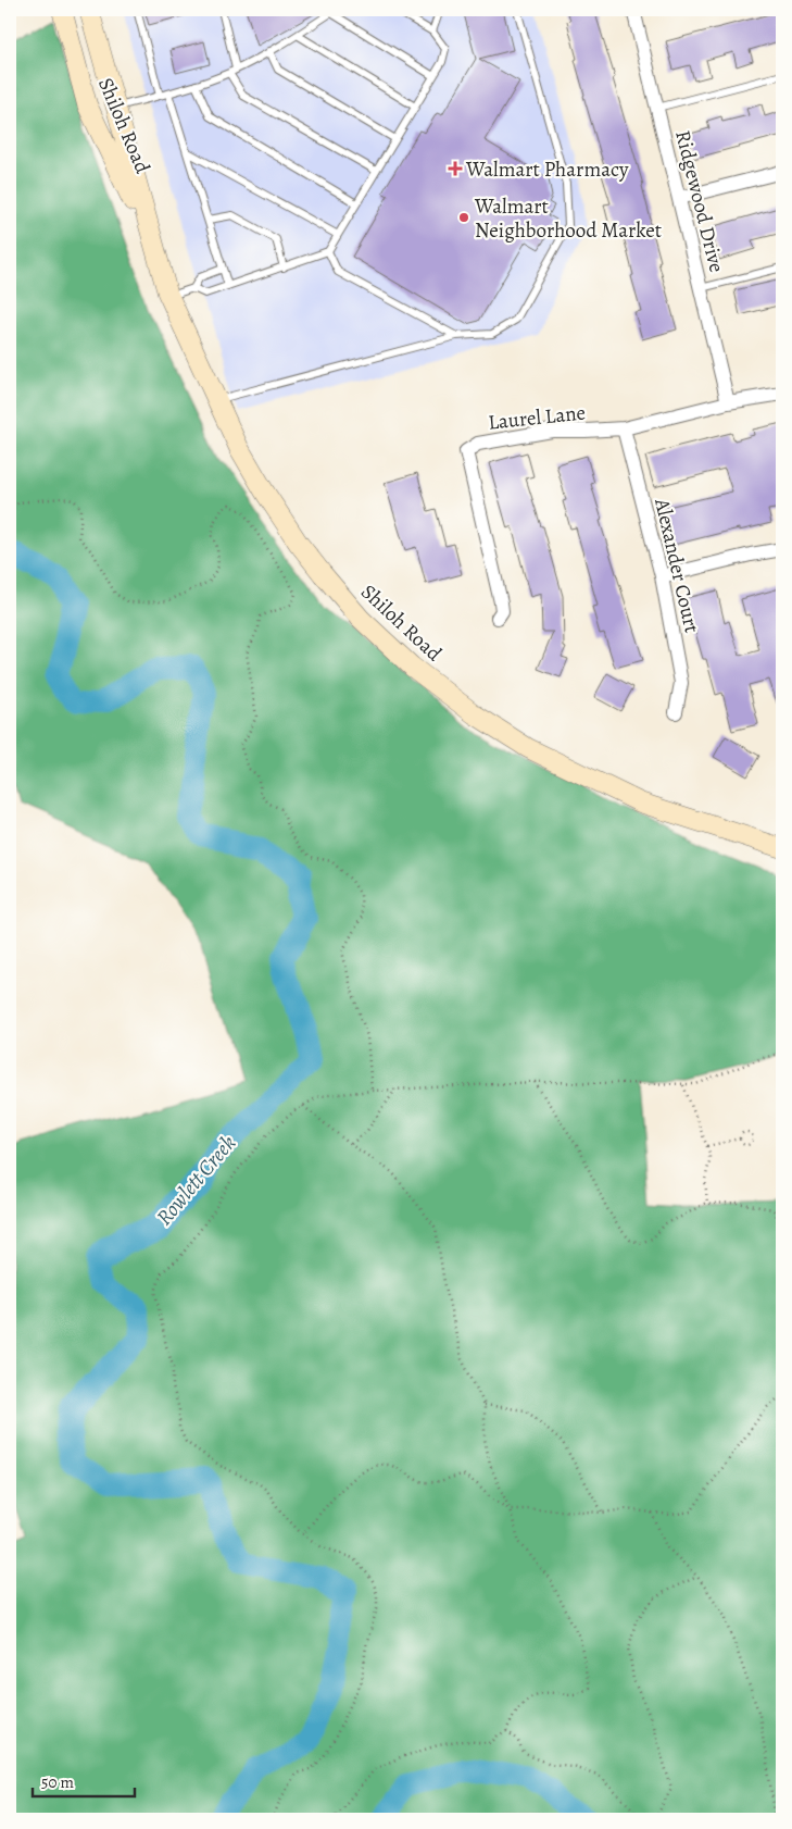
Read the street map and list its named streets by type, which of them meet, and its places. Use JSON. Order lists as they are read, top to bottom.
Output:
{
  "streets": {
    "main road": ["Shiloh Road"],
    "street": ["Ridgewood Drive", "Laurel Lane", "Alexander Court"]
  },
  "crossings": [
    ["Ridgewood Drive", "Laurel Lane"],
    ["Laurel Lane", "Alexander Court"]
  ],
  "water": ["Rowlett Creek"],
  "places": {
    "health": ["Walmart Pharmacy"],
    "other": ["Walmart Neighborhood Market"]
  },
  "scale_bar": "50 m"
}
